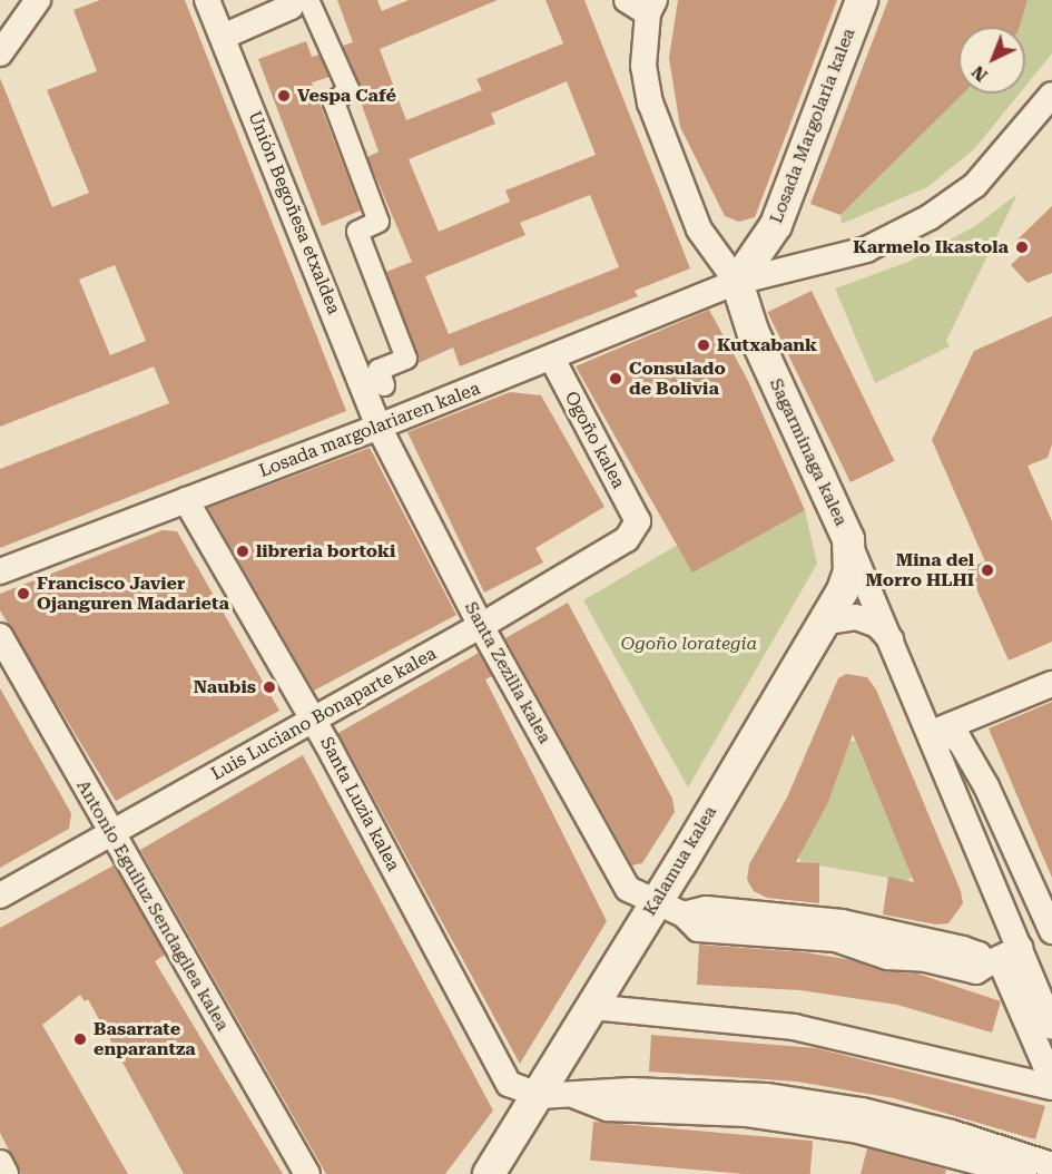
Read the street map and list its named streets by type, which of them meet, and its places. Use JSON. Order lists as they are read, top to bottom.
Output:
{
  "streets": {
    "street": [
      "Losada Margolaria kalea",
      "Unión Begoñesa etxaldea",
      "Losada margolariaren kalea",
      "Ogoño kalea",
      "Sagarminaga kalea",
      "Santa Zezilia kalea",
      "Luis Luciano Bonaparte kalea",
      "Santa Luzia kalea",
      "Kalamua kalea",
      "Antonio Eguiluz Sendagilea kalea"
    ]
  },
  "crossings": [
    ["Losada Margolaria kalea", "Losada margolariaren kalea"],
    ["Losada Margolaria kalea", "Sagarminaga kalea"],
    ["Unión Begoñesa etxaldea", "Losada margolariaren kalea"],
    ["Unión Begoñesa etxaldea", "Santa Zezilia kalea"],
    ["Losada margolariaren kalea", "Ogoño kalea"],
    ["Losada margolariaren kalea", "Sagarminaga kalea"],
    ["Losada margolariaren kalea", "Santa Zezilia kalea"],
    ["Losada margolariaren kalea", "Santa Luzia kalea"],
    ["Ogoño kalea", "Luis Luciano Bonaparte kalea"],
    ["Sagarminaga kalea", "Santa Zezilia kalea"],
    ["Sagarminaga kalea", "Kalamua kalea"],
    ["Santa Zezilia kalea", "Luis Luciano Bonaparte kalea"],
    ["Santa Zezilia kalea", "Kalamua kalea"],
    ["Luis Luciano Bonaparte kalea", "Santa Luzia kalea"],
    ["Luis Luciano Bonaparte kalea", "Antonio Eguiluz Sendagilea kalea"],
    ["Santa Luzia kalea", "Kalamua kalea"]
  ],
  "parks": ["Ogoño lorategia"],
  "places": [
    "Vespa Café",
    "Karmelo Ikastola",
    "Kutxabank",
    "Consulado de Bolivia",
    "libreria bortoki",
    "Mina del Morro HLHI",
    "Francisco Javier Ojanguren Madarieta",
    "Naubis",
    "Basarrate enparantza"
  ],
  "north": "bottom left"
}
